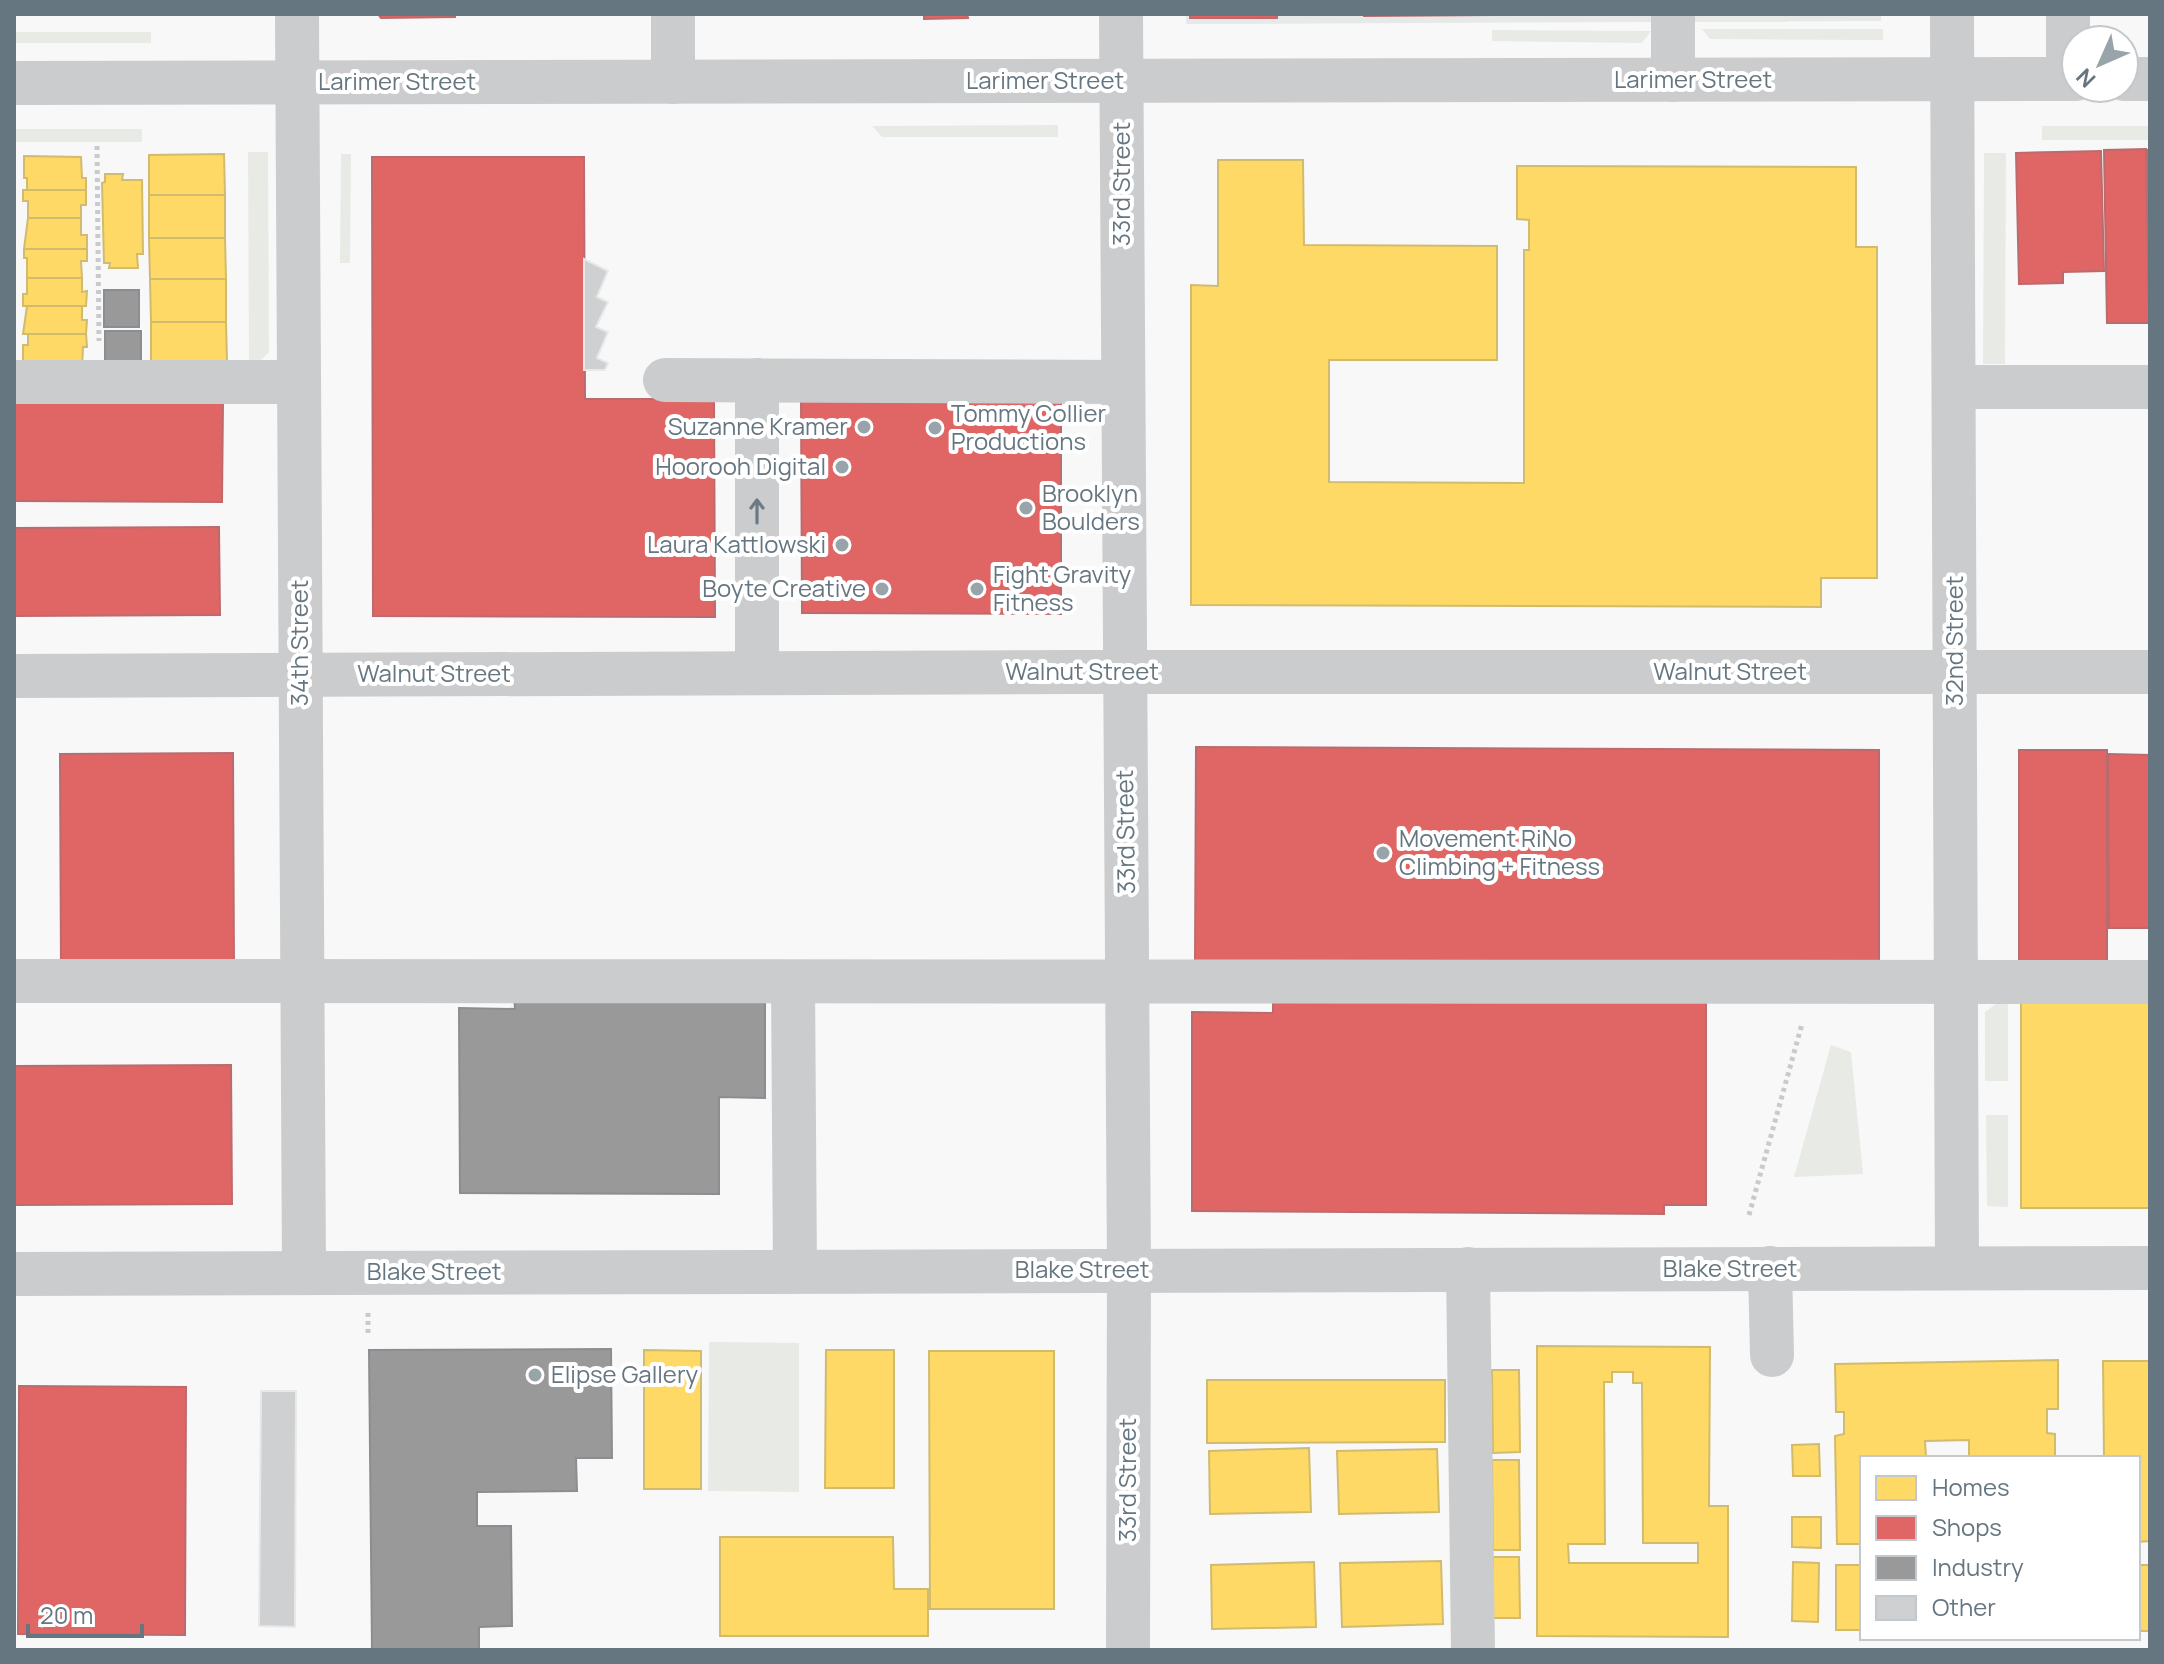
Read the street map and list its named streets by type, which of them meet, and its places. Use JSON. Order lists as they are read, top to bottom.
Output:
{
  "streets": {
    "street": [
      "Larimer Street",
      "33rd Street",
      "32nd Street",
      "34th Street",
      "Walnut Street",
      "Blake Street"
    ]
  },
  "crossings": [
    ["Larimer Street", "33rd Street"],
    ["Larimer Street", "32nd Street"],
    ["Larimer Street", "34th Street"],
    ["33rd Street", "Walnut Street"],
    ["33rd Street", "Blake Street"],
    ["32nd Street", "Walnut Street"],
    ["32nd Street", "Blake Street"],
    ["34th Street", "Walnut Street"],
    ["34th Street", "Blake Street"]
  ],
  "places": [
    "Suzanne Kramer",
    "Tommy Collier Productions",
    "Hoorooh Digital",
    "Brooklyn Boulders",
    "Laura Kattlowski",
    "Boyte Creative",
    "Fight Gravity Fitness",
    "Movement RiNo Climbing + Fitness",
    "Elipse Gallery"
  ],
  "legend": [
    "Homes",
    "Shops",
    "Industry",
    "Other"
  ],
  "scale_bar": "20 m",
  "north": "bottom left"
}
